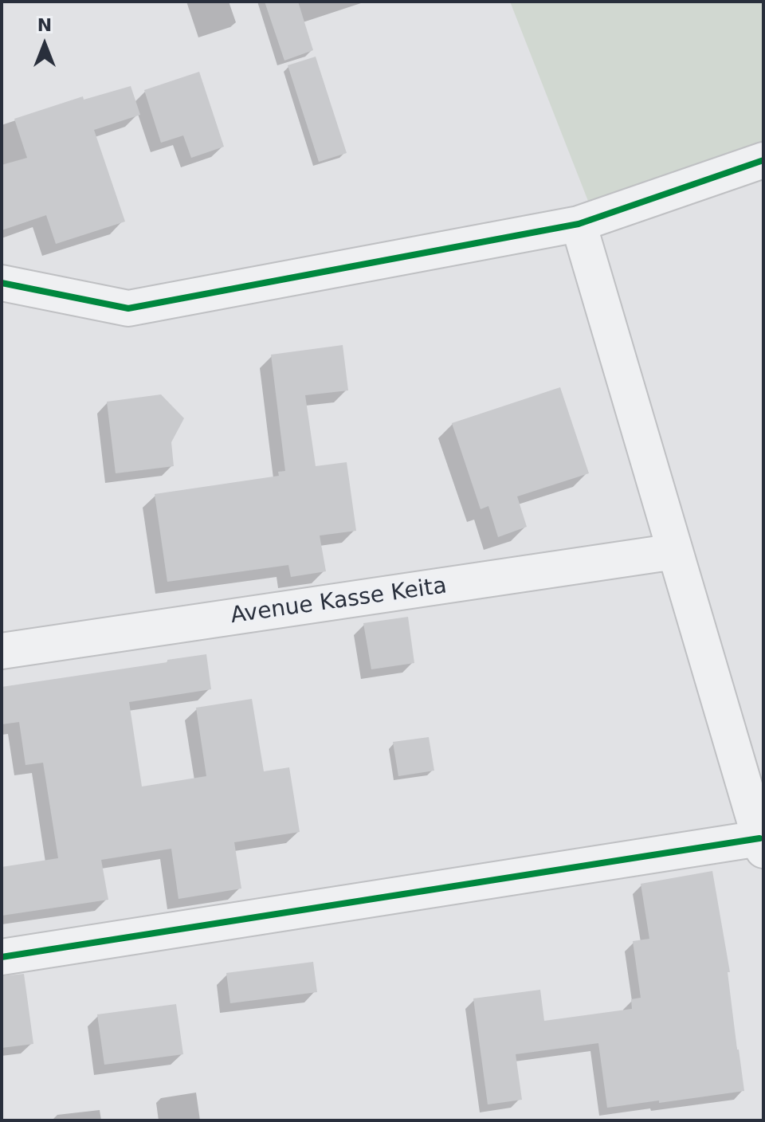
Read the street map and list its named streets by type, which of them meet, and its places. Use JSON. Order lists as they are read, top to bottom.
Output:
{
  "streets": {
    "street": ["Avenue Kasse Keita"]
  },
  "north": "top"
}
